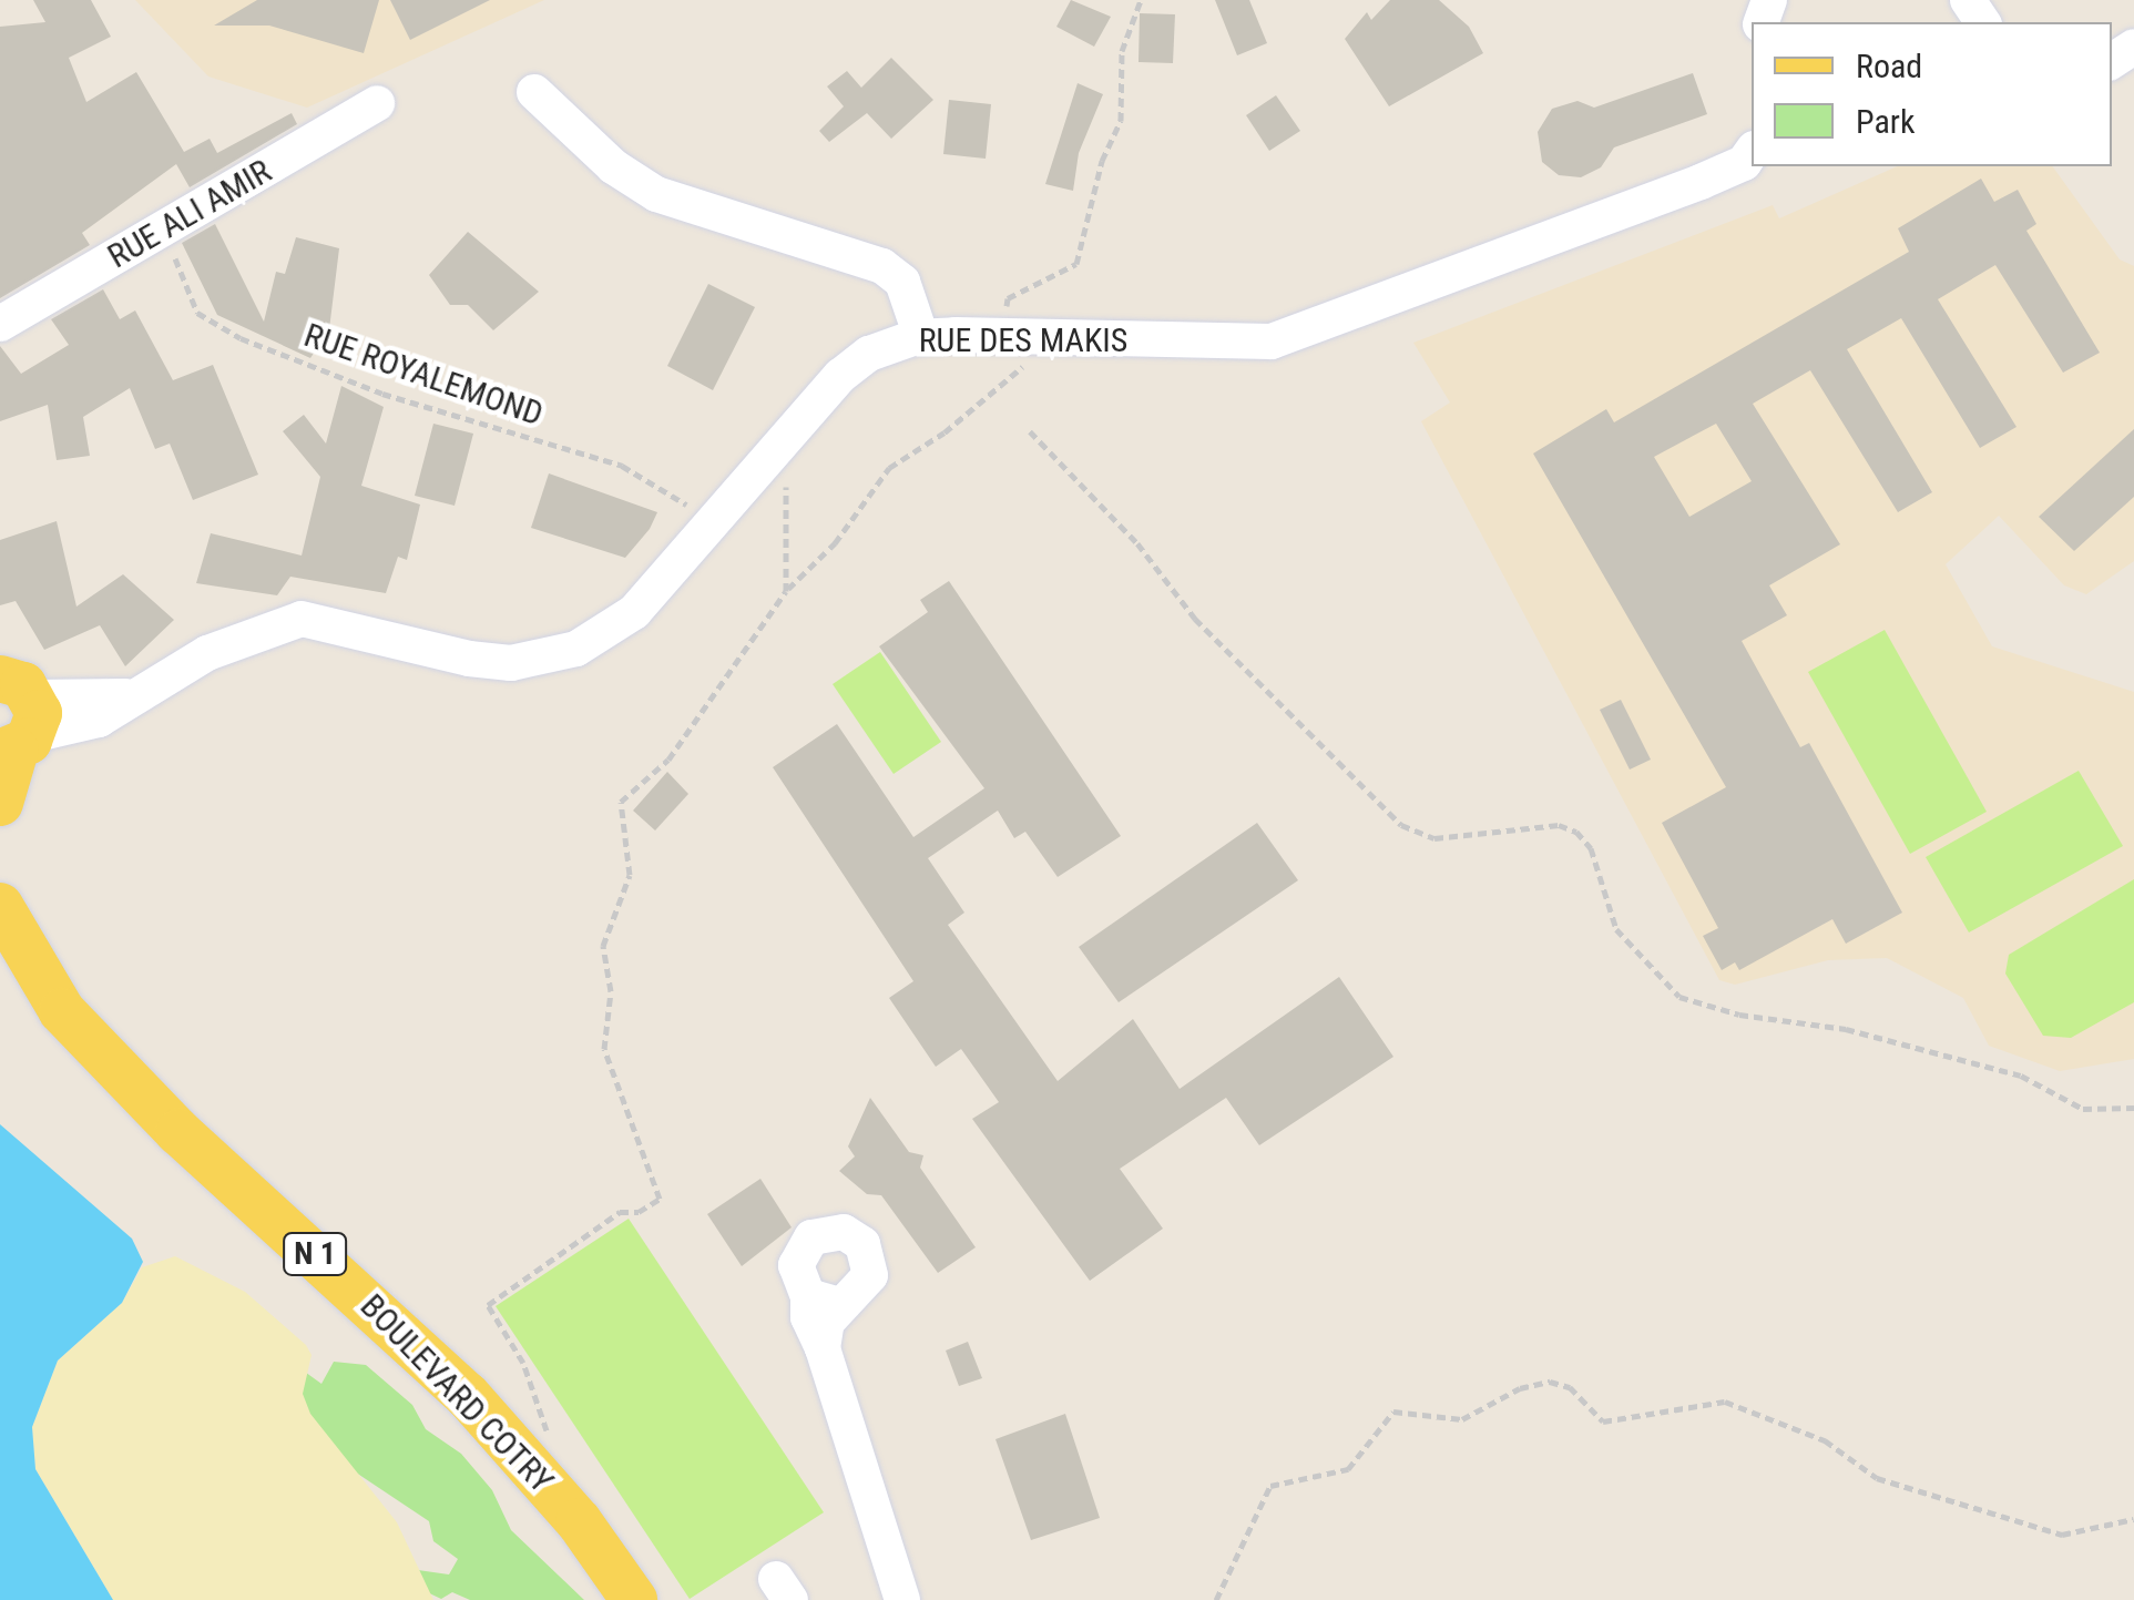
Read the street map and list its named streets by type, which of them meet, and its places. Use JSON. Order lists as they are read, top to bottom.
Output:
{
  "streets": {
    "main road": ["N 1", "BOULEVARD COTRY"],
    "street": ["RUE ALI AMIR", "RUE DES MAKIS"],
    "path": ["RUE ROYALEMOND"]
  },
  "crossings": [
    ["RUE ALI AMIR", "RUE ROYALEMOND"],
    ["RUE DES MAKIS", "RUE ROYALEMOND"]
  ],
  "legend": ["Road", "Park"]
}
